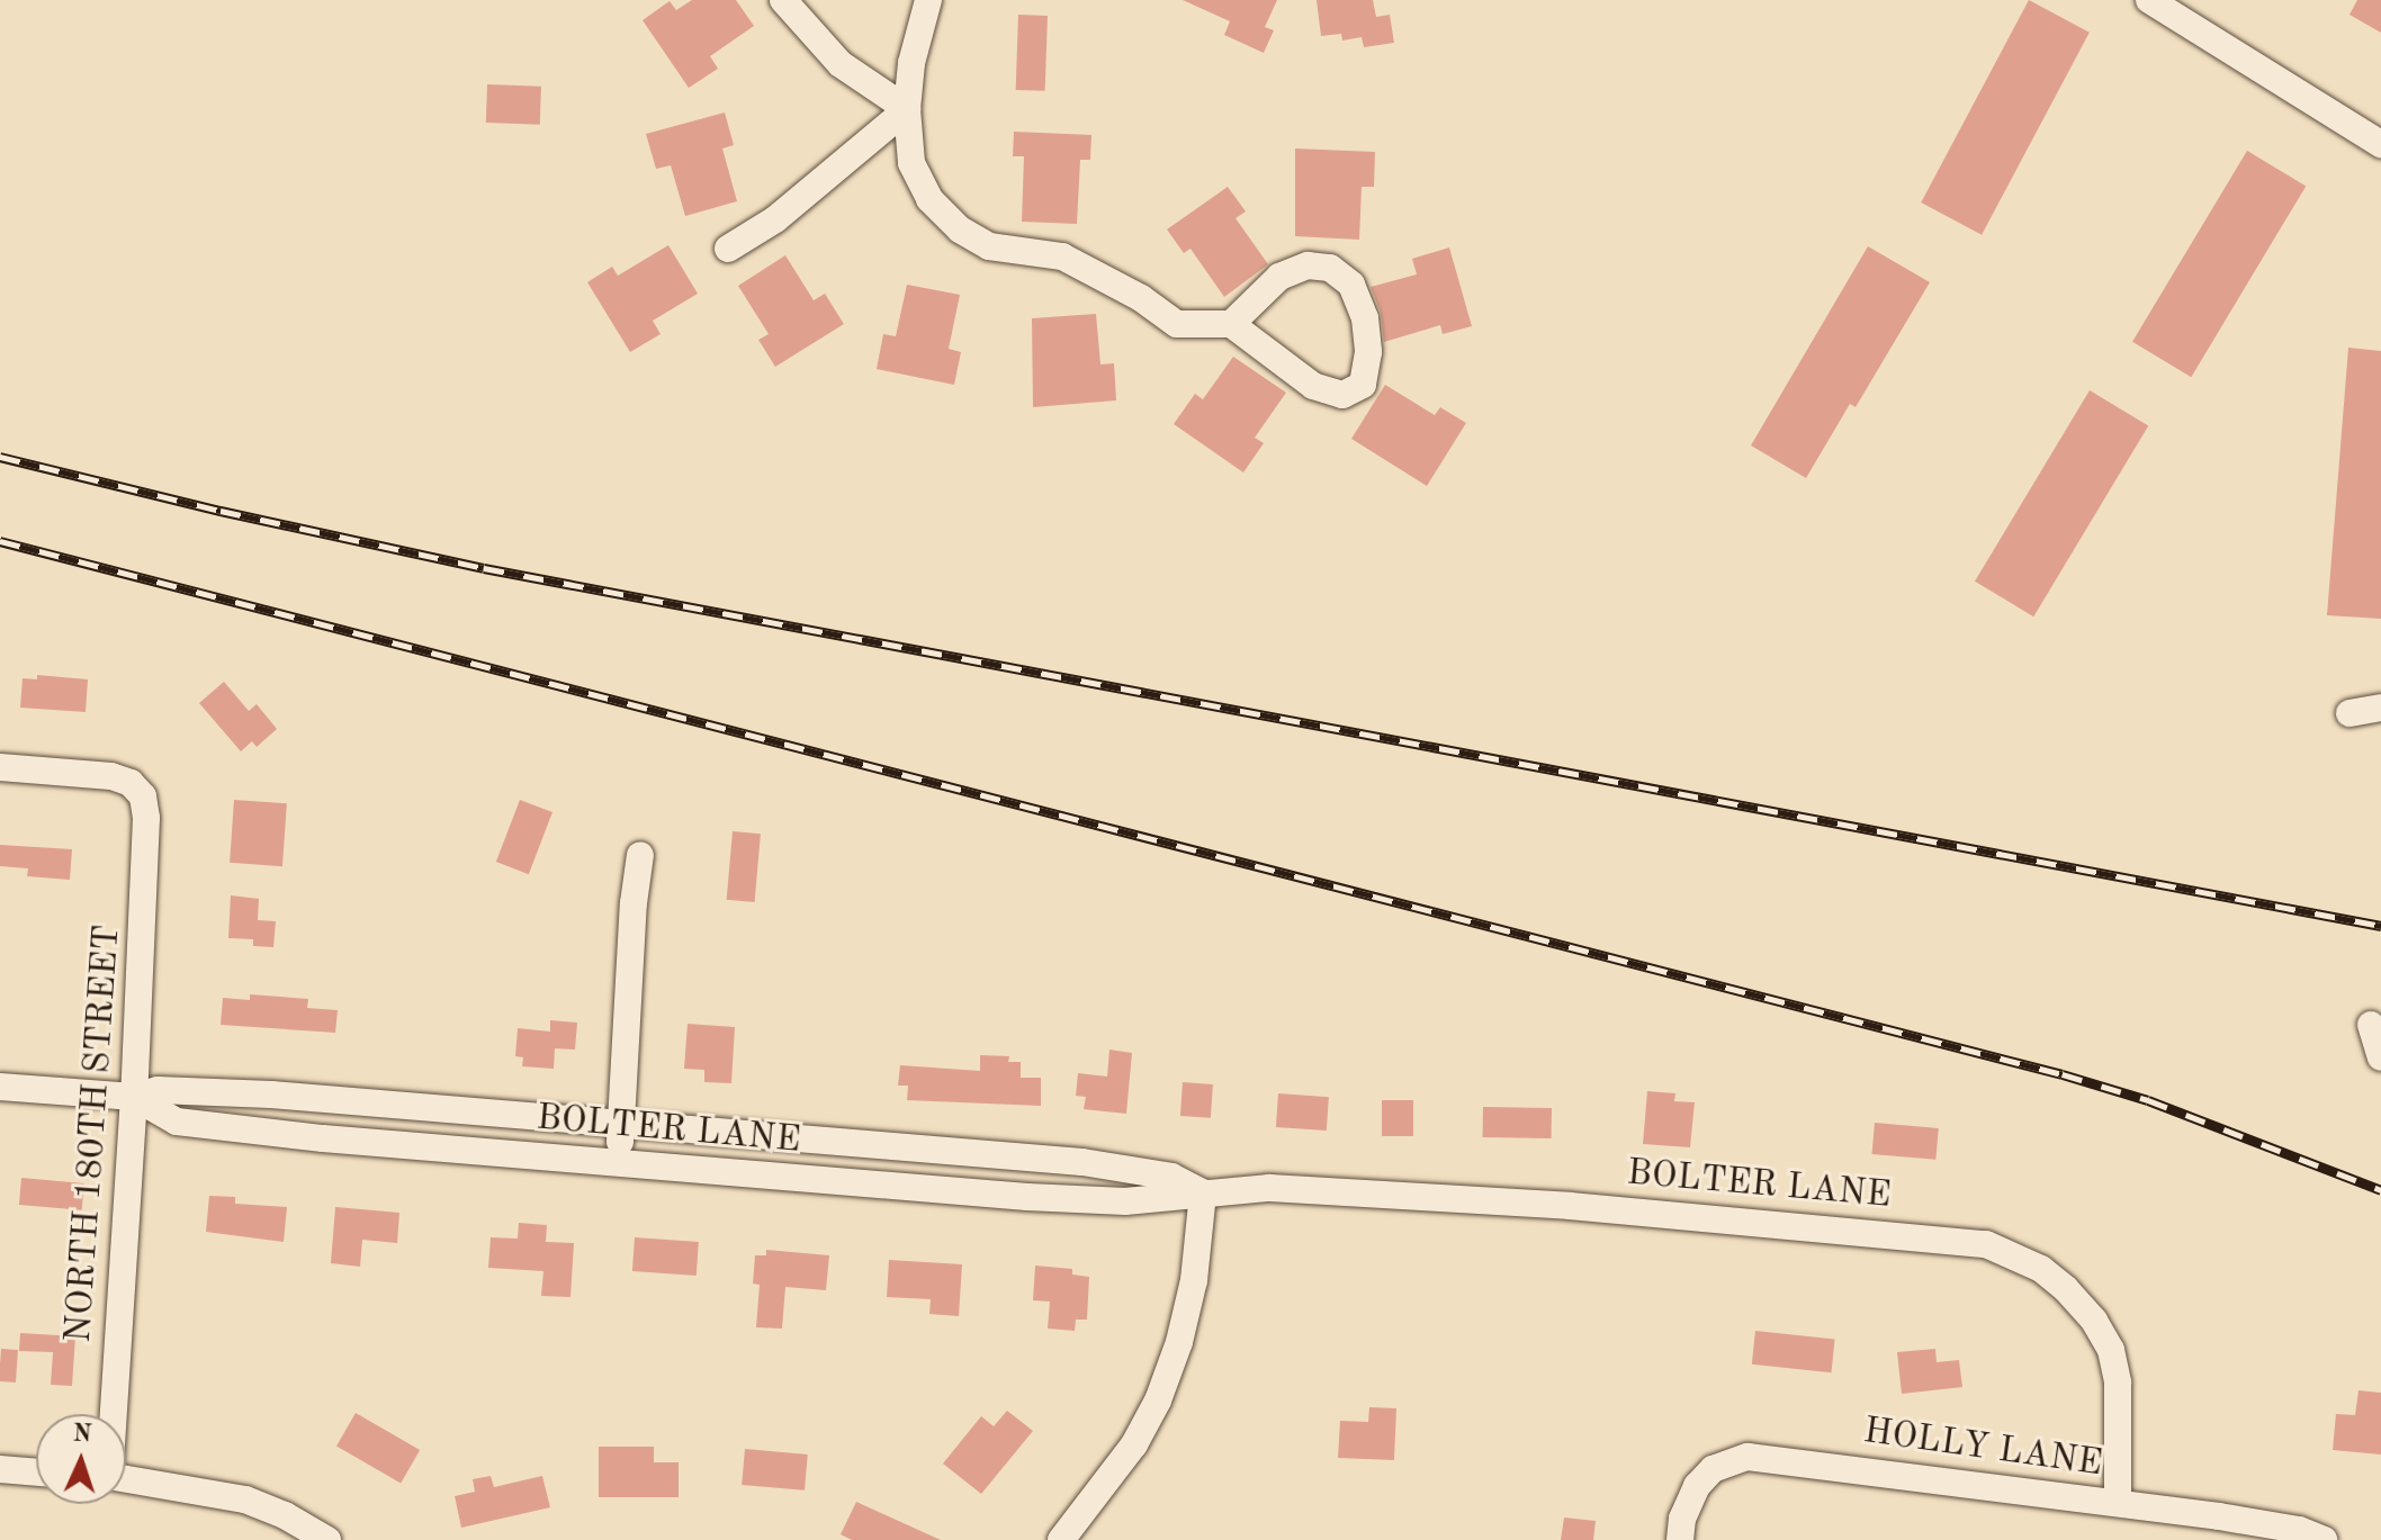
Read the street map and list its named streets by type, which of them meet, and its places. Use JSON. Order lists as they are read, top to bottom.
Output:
{
  "streets": {
    "street": ["BOLTER LANE", "NORTH 180TH STREET", "HOLLY LANE"]
  },
  "crossings": [
    ["BOLTER LANE", "NORTH 180TH STREET"],
    ["BOLTER LANE", "HOLLY LANE"]
  ],
  "north": "top"
}
